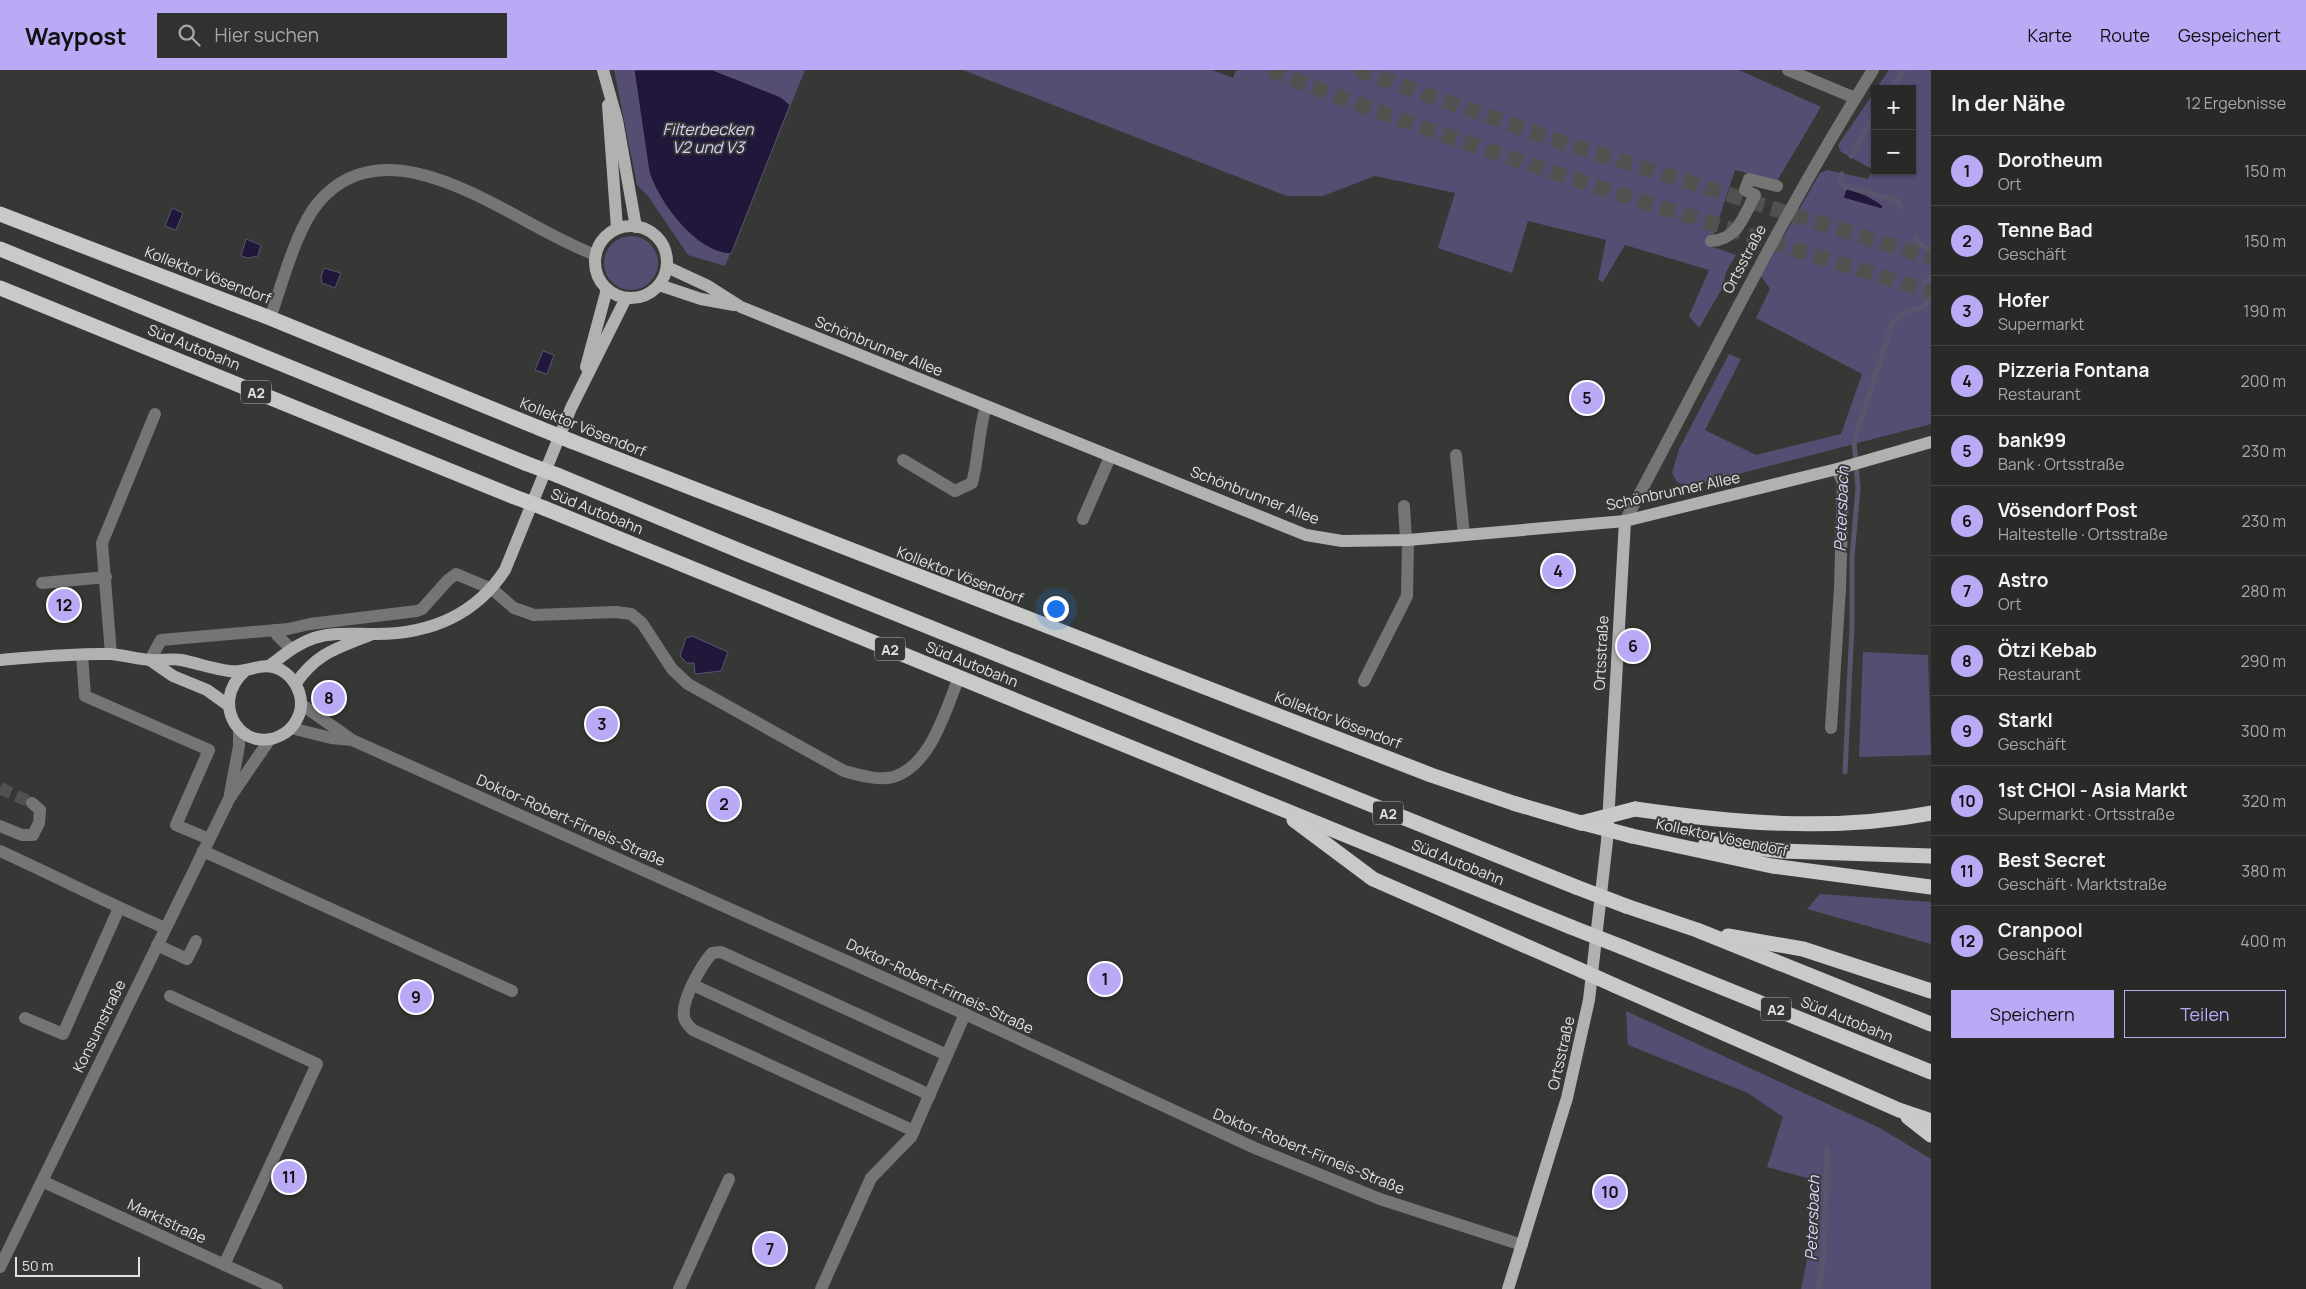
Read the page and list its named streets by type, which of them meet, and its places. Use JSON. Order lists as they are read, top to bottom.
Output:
{
  "streets": {
    "highway": ["Kollektor Vösendorf", "Süd Autobahn", "A2"],
    "main road": ["Ortsstraße", "Schönbrunner Allee"],
    "street": ["Doktor-Robert-Firneis-Straße", "Konsumstraße", "Marktstraße"]
  },
  "crossings": [
    ["Ortsstraße", "Schönbrunner Allee"],
    ["Ortsstraße", "Doktor-Robert-Firneis-Straße"],
    ["Doktor-Robert-Firneis-Straße", "Konsumstraße"],
    ["Konsumstraße", "Marktstraße"]
  ],
  "water": ["Filterbecken V2 und V3", "Petersbach"],
  "scale_bar": "50 m",
  "page": {
    "header": "Waypost",
    "search": "Hier suchen",
    "nav": ["Karte", "Route", "Gespeichert"],
    "heading": ["In der Nähe", "12 Ergebnisse"],
    "map_buttons": ["+", "−"],
    "list": [
      {
        "mark": "1",
        "name": "Dorotheum",
        "note": "Ort",
        "value": "150 m"
      },
      {
        "mark": "2",
        "name": "Tenne Bad",
        "note": "Geschäft",
        "value": "150 m"
      },
      {
        "mark": "3",
        "name": "Hofer",
        "note": "Supermarkt",
        "value": "190 m"
      },
      {
        "mark": "4",
        "name": "Pizzeria Fontana",
        "note": "Restaurant",
        "value": "200 m"
      },
      {
        "mark": "5",
        "name": "bank99",
        "note": "Bank · Ortsstraße",
        "value": "230 m"
      },
      {
        "mark": "6",
        "name": "Vösendorf Post",
        "note": "Haltestelle · Ortsstraße",
        "value": "230 m"
      },
      {
        "mark": "7",
        "name": "Astro",
        "note": "Ort",
        "value": "280 m"
      },
      {
        "mark": "8",
        "name": "Ötzi Kebab",
        "note": "Restaurant",
        "value": "290 m"
      },
      {
        "mark": "9",
        "name": "Starkl",
        "note": "Geschäft",
        "value": "300 m"
      },
      {
        "mark": "10",
        "name": "1st CHOI - Asia Markt",
        "note": "Supermarkt · Ortsstraße",
        "value": "320 m"
      },
      {
        "mark": "11",
        "name": "Best Secret",
        "note": "Geschäft · Marktstraße",
        "value": "380 m"
      },
      {
        "mark": "12",
        "name": "Cranpool",
        "note": "Geschäft",
        "value": "400 m"
      }
    ],
    "pins": [
      "5",
      "4",
      "12",
      "6",
      "8",
      "3",
      "2",
      "1",
      "9",
      "11",
      "10",
      "7"
    ],
    "buttons": ["Speichern", "Teilen"],
    "scale": "50 m"
  }
}
